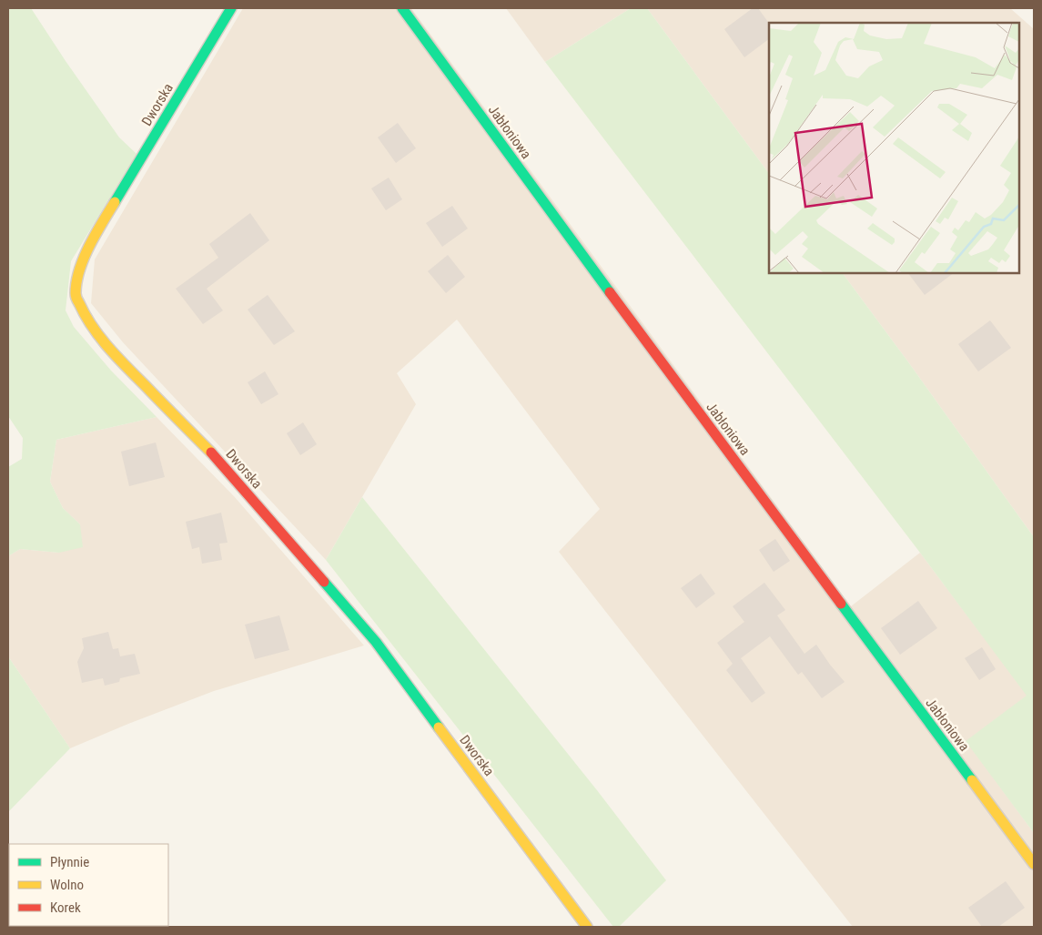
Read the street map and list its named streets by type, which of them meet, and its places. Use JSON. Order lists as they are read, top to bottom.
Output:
{
  "streets": {
    "street": ["Dworska", "Jabłoniowa"]
  },
  "legend": ["Płynnie", "Wolno", "Korek"]
}
